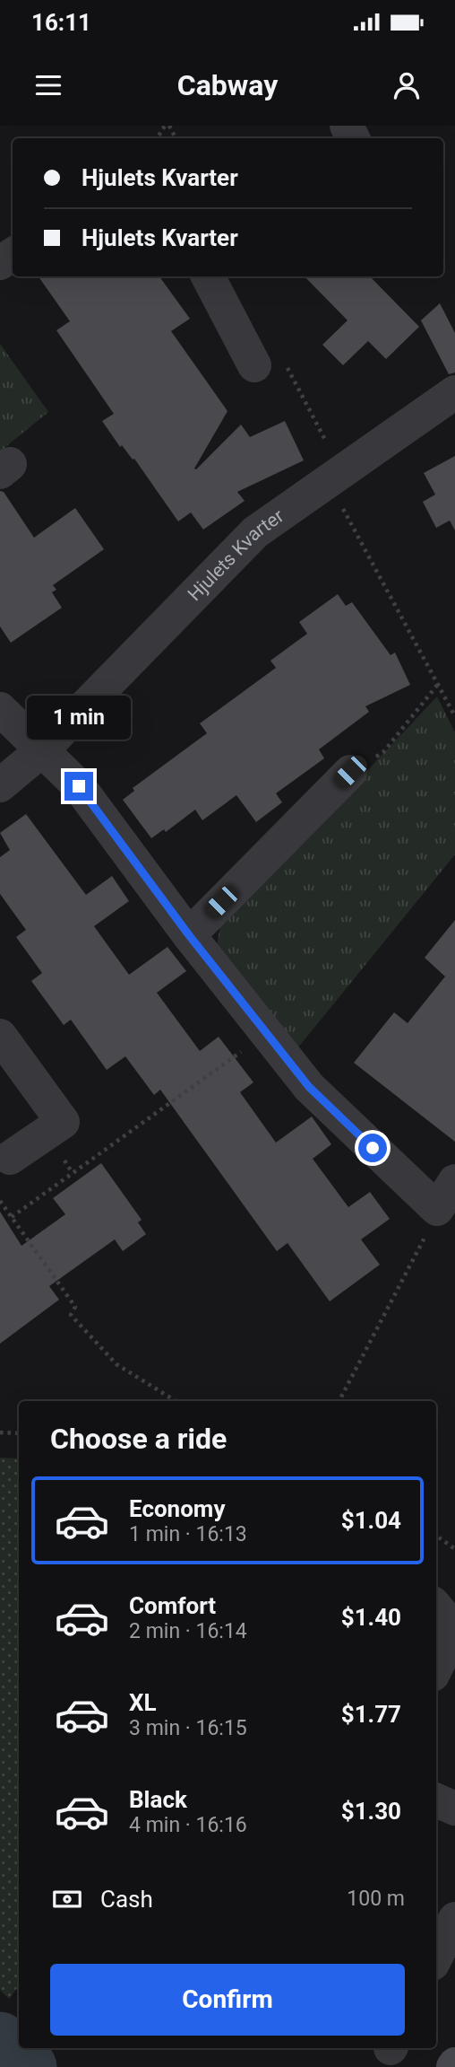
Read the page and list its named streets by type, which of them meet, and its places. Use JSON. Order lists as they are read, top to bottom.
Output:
{
  "streets": {
    "street": ["Hjulets Kvarter"]
  },
  "page": {
    "status": "16:11",
    "header": "Cabway",
    "banner": ["Hjulets Kvarter", "Hjulets Kvarter"],
    "bubble": "1 min",
    "heading": "Choose a ride",
    "list": [
      {
        "name": "Economy",
        "note": "1 min · 16:13",
        "value": "$1.04"
      },
      {
        "name": "Comfort",
        "note": "2 min · 16:14",
        "value": "$1.40"
      },
      {
        "name": "XL",
        "note": "3 min · 16:15",
        "value": "$1.77"
      },
      {
        "name": "Black",
        "note": "4 min · 16:16",
        "value": "$1.30"
      }
    ],
    "pay": ["Cash", "100 m"],
    "buttons": "Confirm"
  }
}
